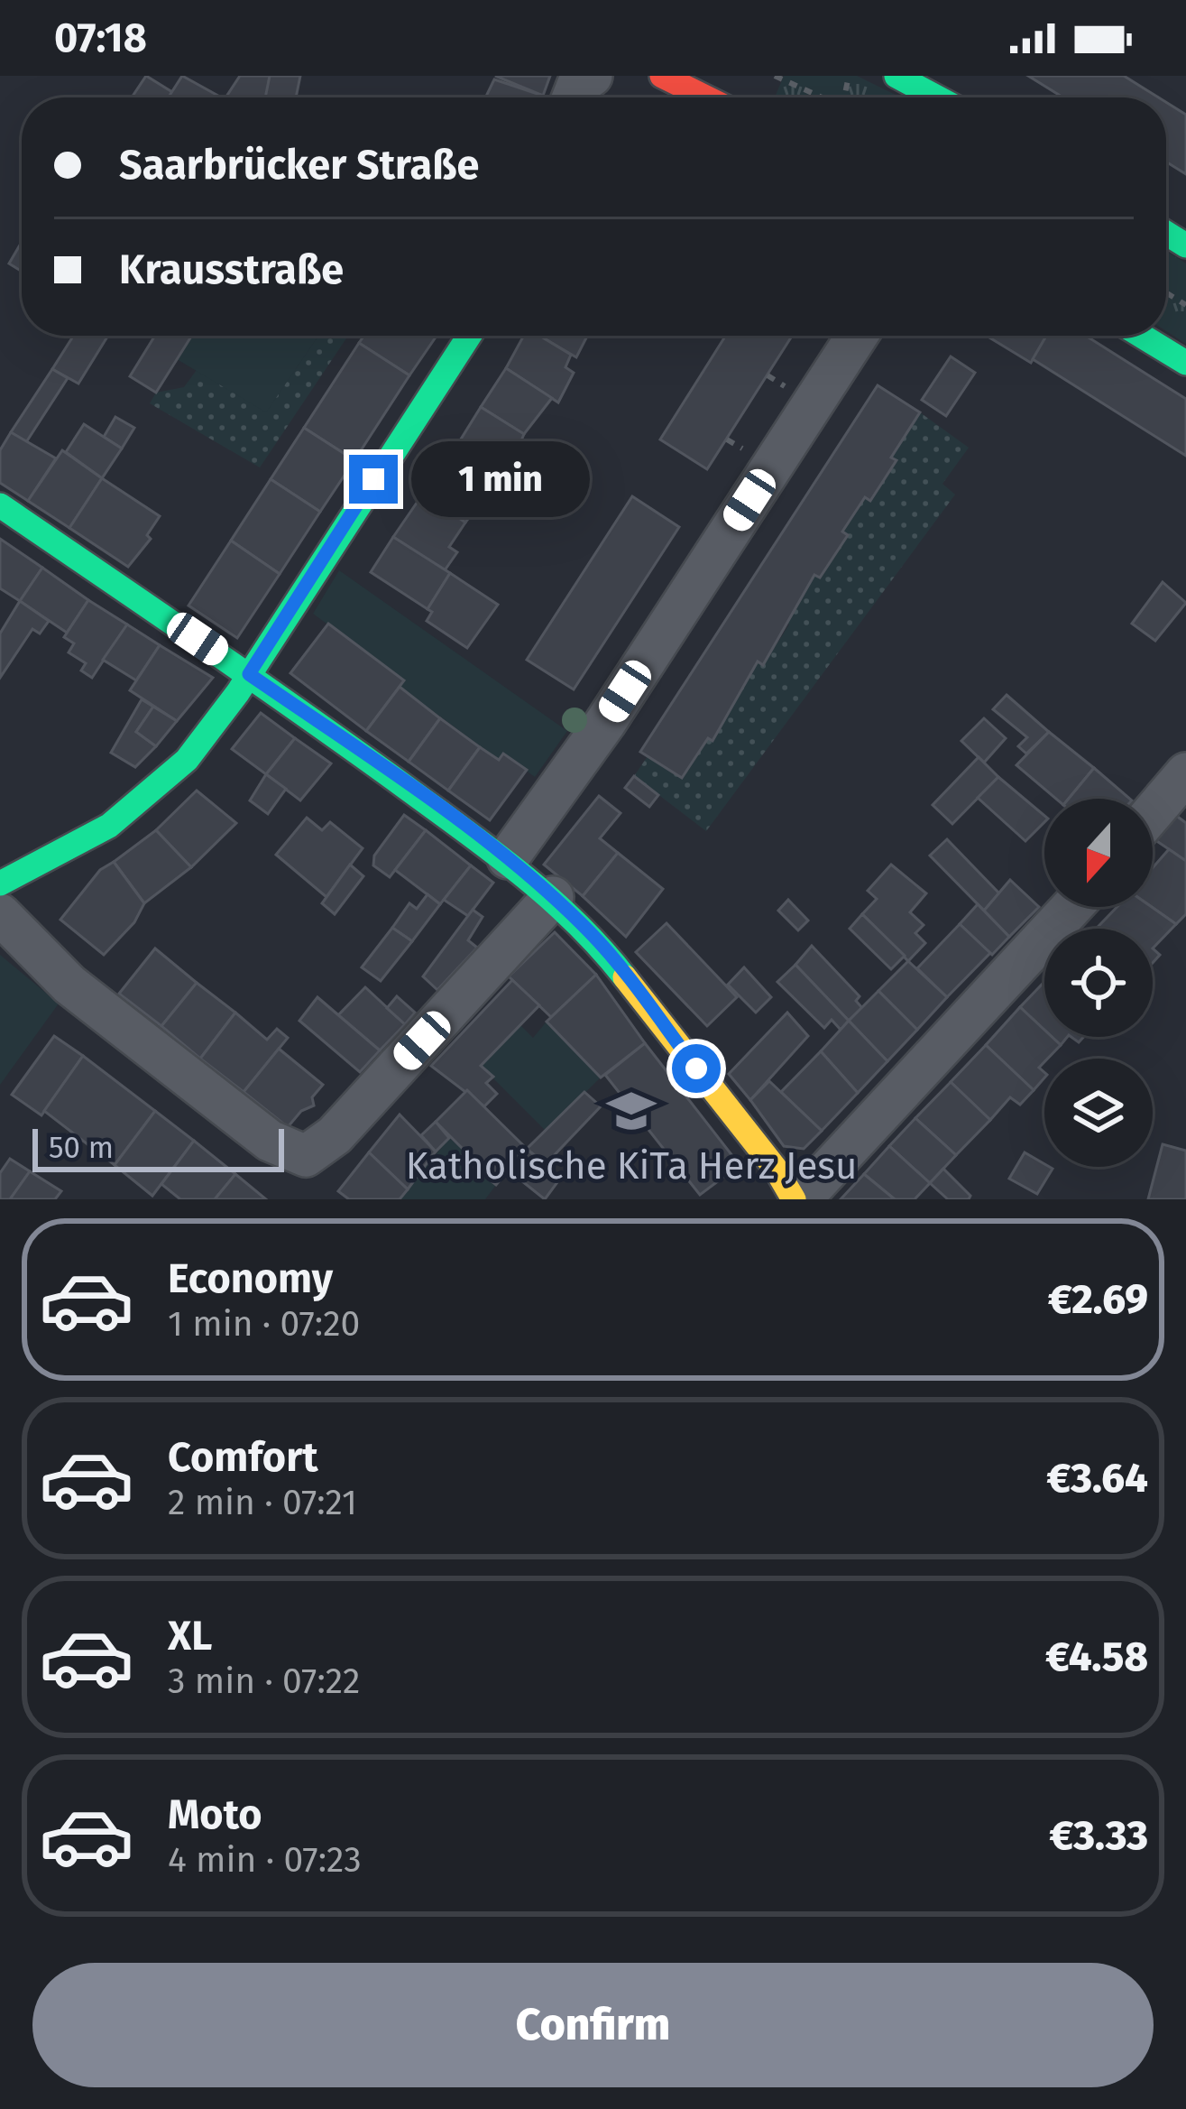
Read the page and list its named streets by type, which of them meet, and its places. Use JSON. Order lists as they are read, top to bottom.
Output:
{
  "places": {
    "school or university": ["Katholische KiTa Herz Jesu"]
  },
  "scale_bar": "50 m",
  "north": "bottom",
  "page": {
    "status": "07:18",
    "banner": ["Saarbrücker Straße", "Krausstraße"],
    "bubble": "1 min",
    "scale": "50 m",
    "list": [
      {
        "name": "Economy",
        "note": "1 min · 07:20",
        "value": "€2.69"
      },
      {
        "name": "Comfort",
        "note": "2 min · 07:21",
        "value": "€3.64"
      },
      {
        "name": "XL",
        "note": "3 min · 07:22",
        "value": "€4.58"
      },
      {
        "name": "Moto",
        "note": "4 min · 07:23",
        "value": "€3.33"
      }
    ],
    "buttons": "Confirm"
  }
}
